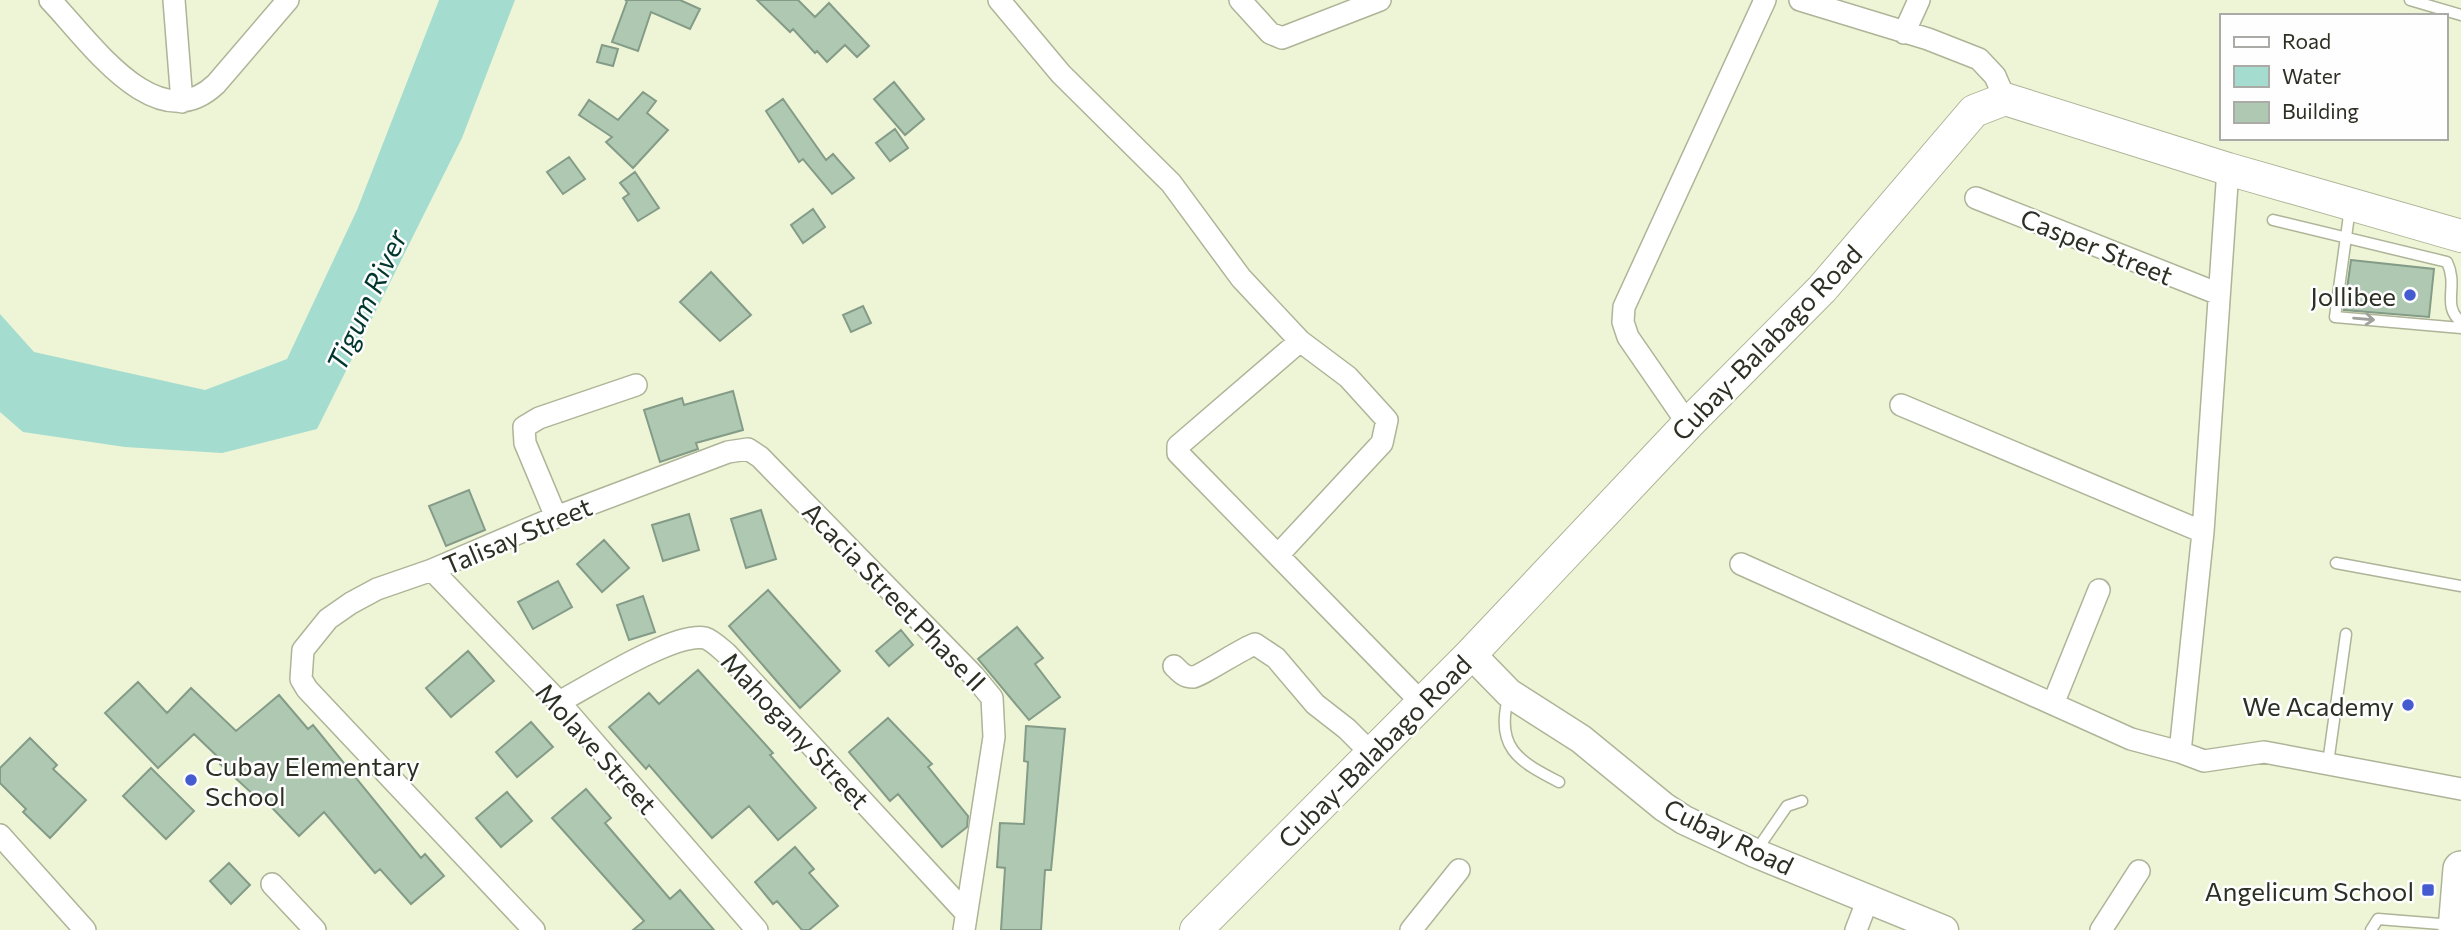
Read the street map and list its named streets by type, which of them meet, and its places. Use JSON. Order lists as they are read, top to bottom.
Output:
{
  "streets": {
    "main road": ["Cubay-Balabago Road"],
    "street": [
      "Casper Street",
      "Talisay Street",
      "Acacia Street Phase II",
      "Mahogany Street",
      "Molave Street",
      "Cubay Road"
    ]
  },
  "crossings": [
    ["Cubay-Balabago Road", "Cubay Road"],
    ["Talisay Street", "Acacia Street Phase II"],
    ["Talisay Street", "Molave Street"],
    ["Acacia Street Phase II", "Mahogany Street"],
    ["Mahogany Street", "Molave Street"]
  ],
  "water": ["Tigum River"],
  "places": {
    "other": ["Jollibee", "We Academy", "Cubay Elementary School"],
    "transit": ["Angelicum School"]
  },
  "legend": ["Road", "Water", "Building"]
}
